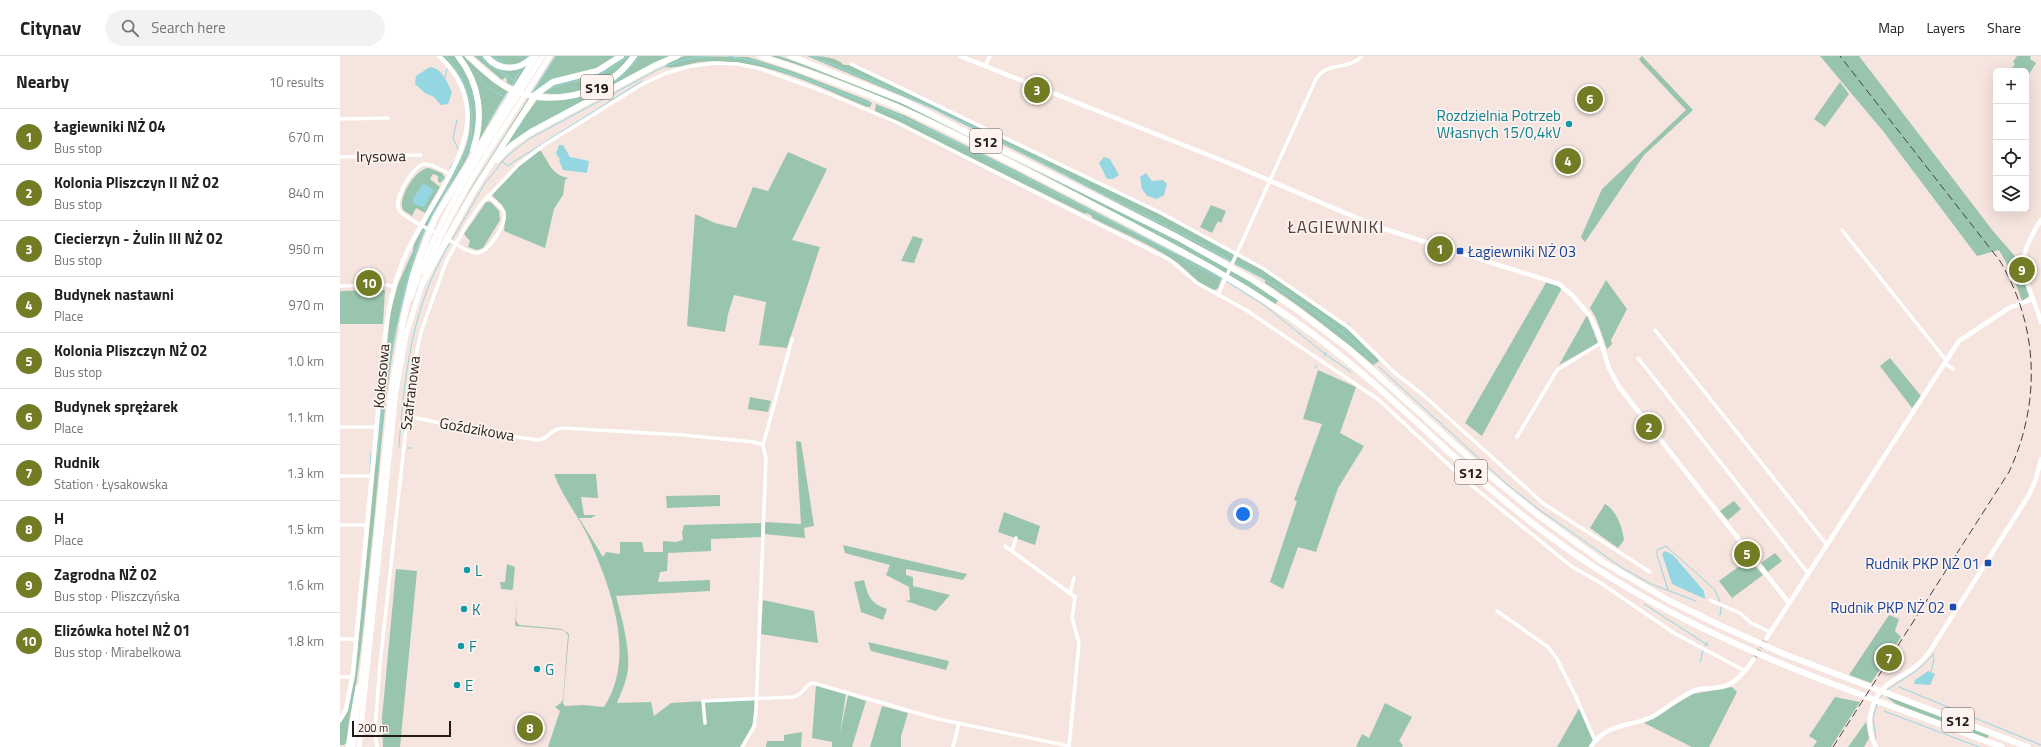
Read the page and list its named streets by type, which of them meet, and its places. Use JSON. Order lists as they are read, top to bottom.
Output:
{
  "streets": {
    "highway": ["S19", "S12"],
    "street": [
      "Irysowa",
      "Kokosowa",
      "Szafranowa",
      "Goździkowa"
    ]
  },
  "crossings": [
    ["Szafranowa", "Goździkowa"]
  ],
  "districts": ["ŁAGIEWNIKI"],
  "places": {
    "other": [
      "Rozdzielnia Potrzeb Własnych 15/0,4kV",
      "L",
      "K",
      "F",
      "G",
      "E"
    ],
    "transit": ["Łagiewniki NŻ 03", "Rudnik PKP NŻ 01", "Rudnik PKP NŻ 02"]
  },
  "scale_bar": "200 m",
  "page": {
    "header": "Citynav",
    "search": "Search here",
    "nav": ["Map", "Layers", "Share"],
    "heading": ["Nearby", "10 results"],
    "map_buttons": ["+", "−"],
    "pins": [
      "3",
      "6",
      "4",
      "1",
      "9",
      "10",
      "2",
      "5",
      "7",
      "8"
    ],
    "list": [
      {
        "mark": "1",
        "name": "Łagiewniki NŻ 04",
        "note": "Bus stop",
        "value": "670 m"
      },
      {
        "mark": "2",
        "name": "Kolonia Pliszczyn II NŻ 02",
        "note": "Bus stop",
        "value": "840 m"
      },
      {
        "mark": "3",
        "name": "Ciecierzyn - Żulin III NŻ 02",
        "note": "Bus stop",
        "value": "950 m"
      },
      {
        "mark": "4",
        "name": "Budynek nastawni",
        "note": "Place",
        "value": "970 m"
      },
      {
        "mark": "5",
        "name": "Kolonia Pliszczyn NŻ 02",
        "note": "Bus stop",
        "value": "1.0 km"
      },
      {
        "mark": "6",
        "name": "Budynek sprężarek",
        "note": "Place",
        "value": "1.1 km"
      },
      {
        "mark": "7",
        "name": "Rudnik",
        "note": "Station · Łysakowska",
        "value": "1.3 km"
      },
      {
        "mark": "8",
        "name": "H",
        "note": "Place",
        "value": "1.5 km"
      },
      {
        "mark": "9",
        "name": "Zagrodna NŻ 02",
        "note": "Bus stop · Pliszczyńska",
        "value": "1.6 km"
      },
      {
        "mark": "10",
        "name": "Elizówka hotel NŻ 01",
        "note": "Bus stop · Mirabelkowa",
        "value": "1.8 km"
      }
    ],
    "scale": "200 m"
  }
}
